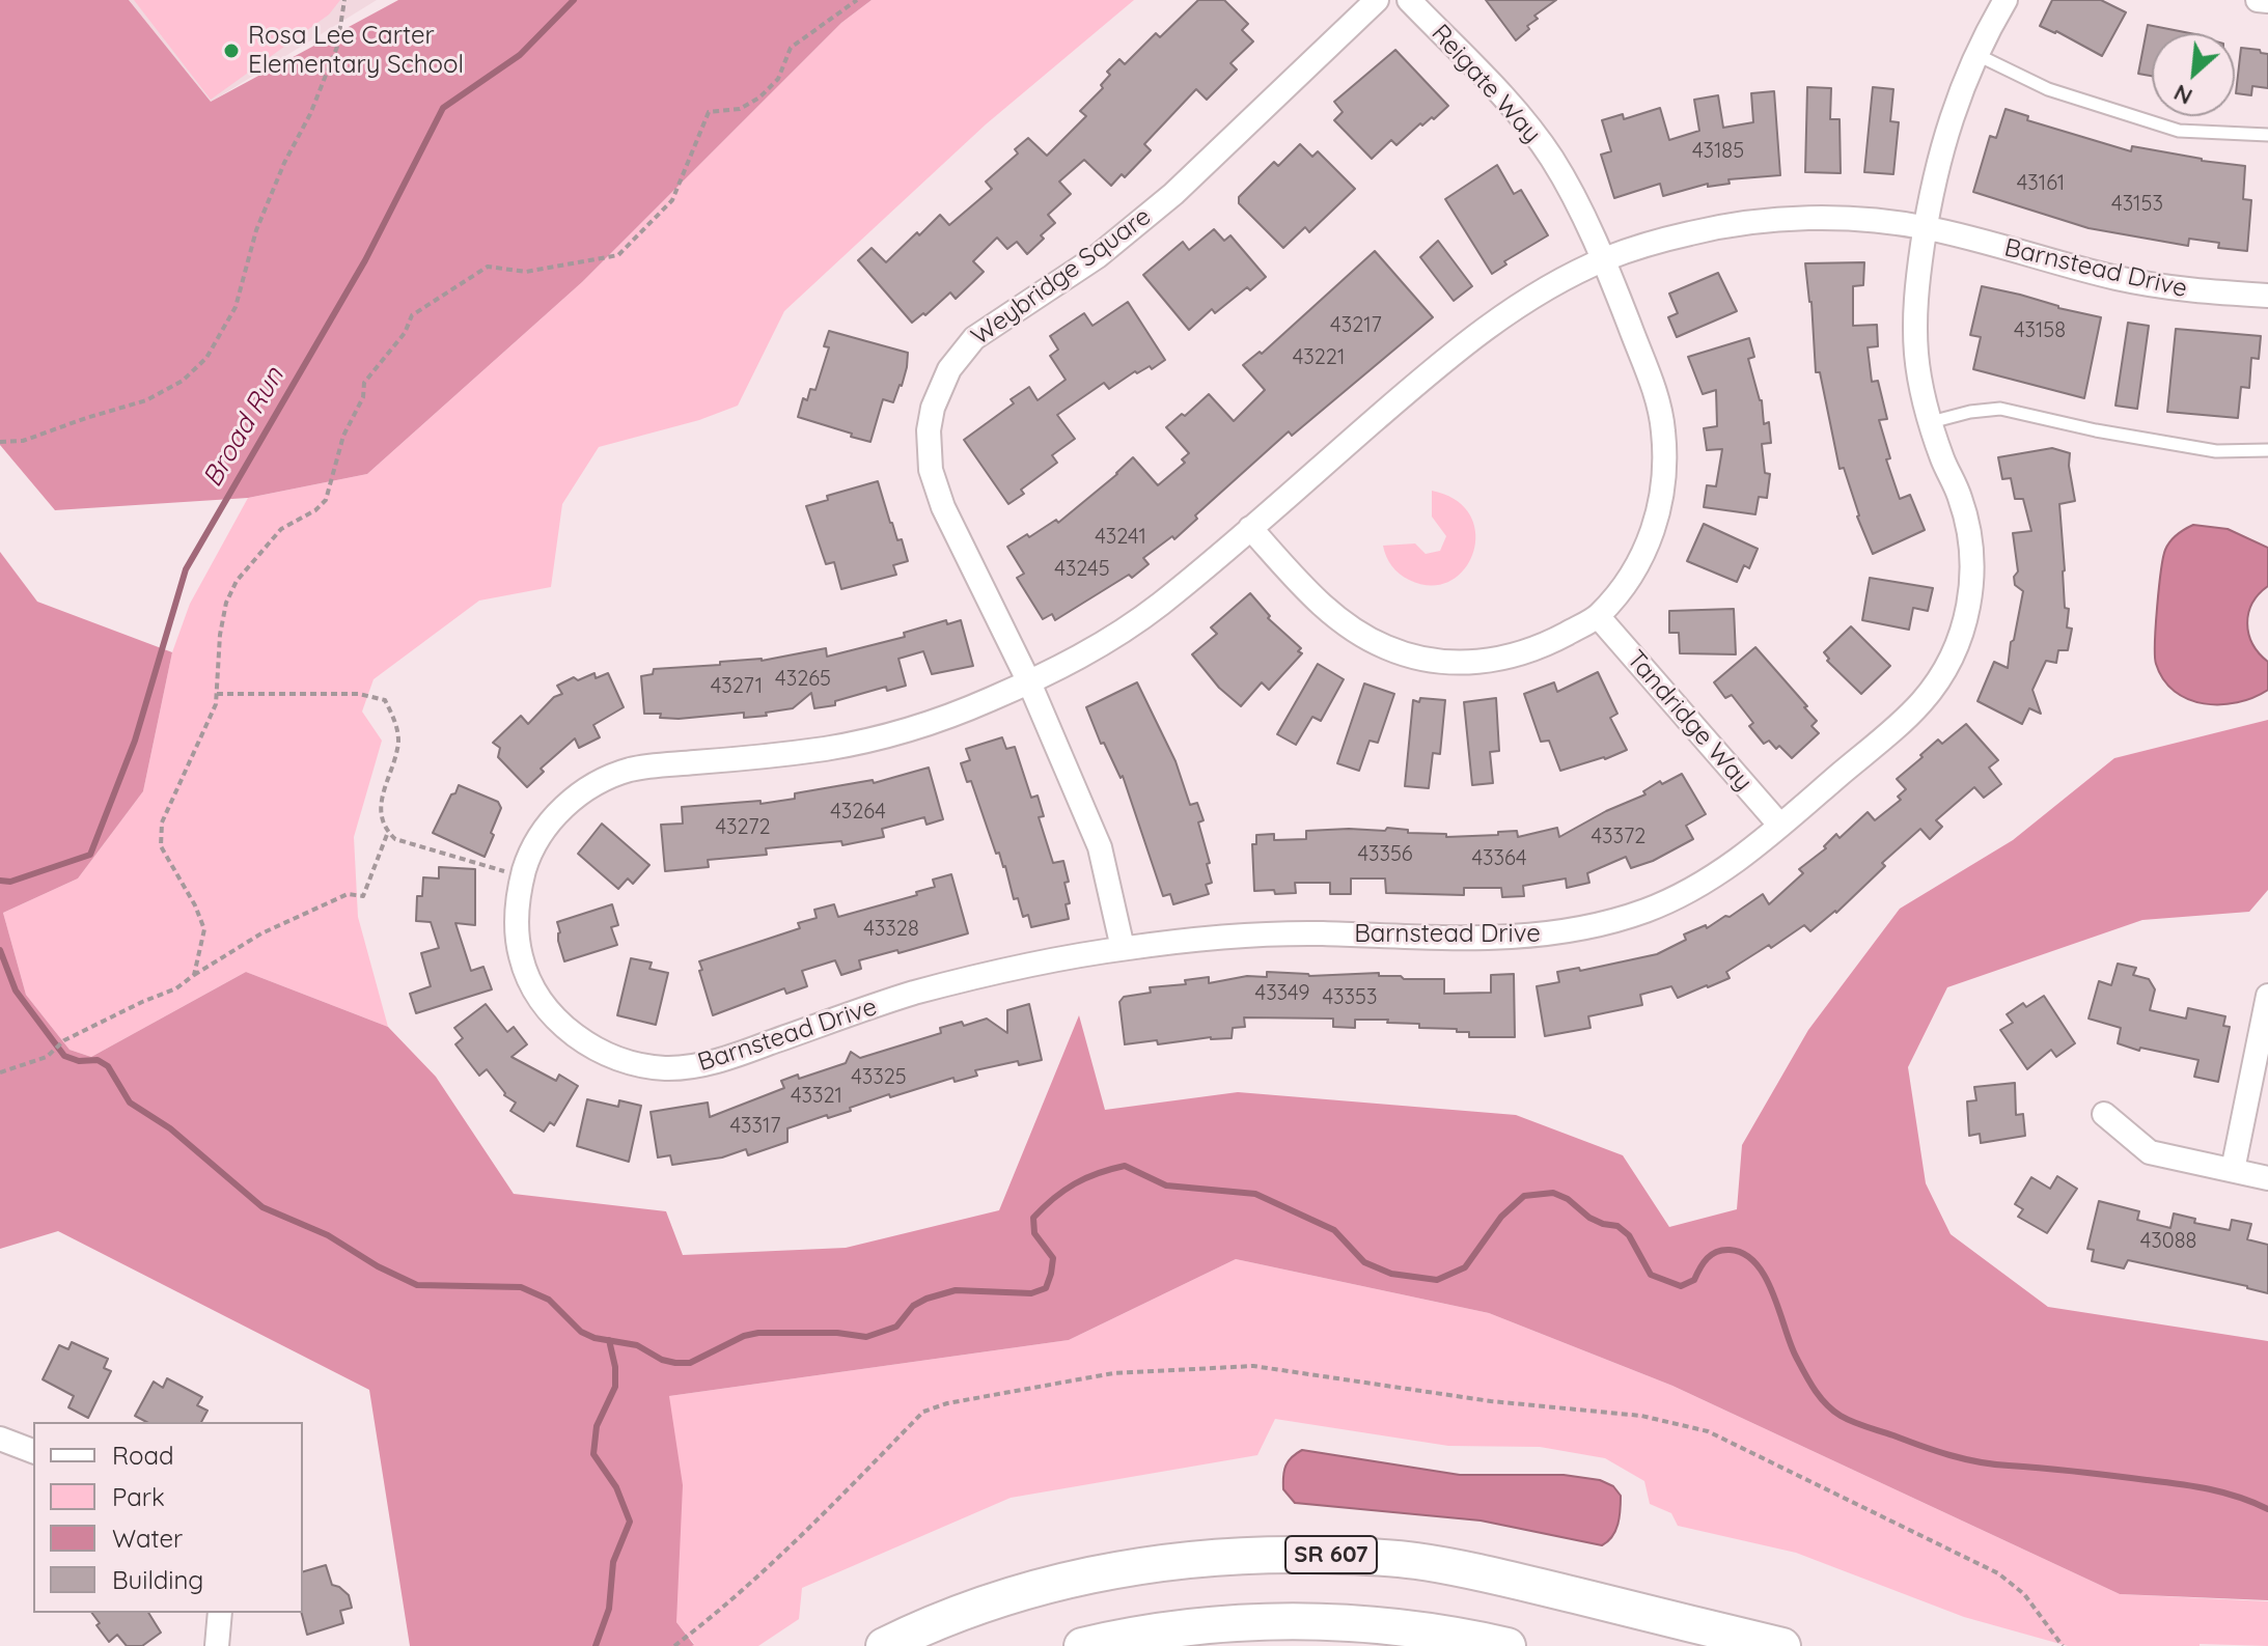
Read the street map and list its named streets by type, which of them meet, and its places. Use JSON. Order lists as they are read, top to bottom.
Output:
{
  "streets": {
    "main road": ["SR 607"],
    "street": [
      "Reigate Way",
      "Barnstead Drive",
      "Weybridge Square",
      "Tandridge Way"
    ]
  },
  "crossings": [
    ["Reigate Way", "Barnstead Drive"],
    ["Reigate Way", "Tandridge Way"],
    ["Barnstead Drive", "Weybridge Square"],
    ["Barnstead Drive", "Tandridge Way"]
  ],
  "water": ["Broad Run"],
  "places": ["Rosa Lee Carter Elementary School"],
  "house_numbers": [
    "43185",
    "43161",
    "43153",
    "43217",
    "43158",
    "43221",
    "43241",
    "43245",
    "43265",
    "43271",
    "43264",
    "43272",
    "43372",
    "43356",
    "43364",
    "43328",
    "43349",
    "43353",
    "43325",
    "43321",
    "43317",
    "43088"
  ],
  "legend": [
    "Road",
    "Park",
    "Water",
    "Building"
  ],
  "north": "bottom left"
}
